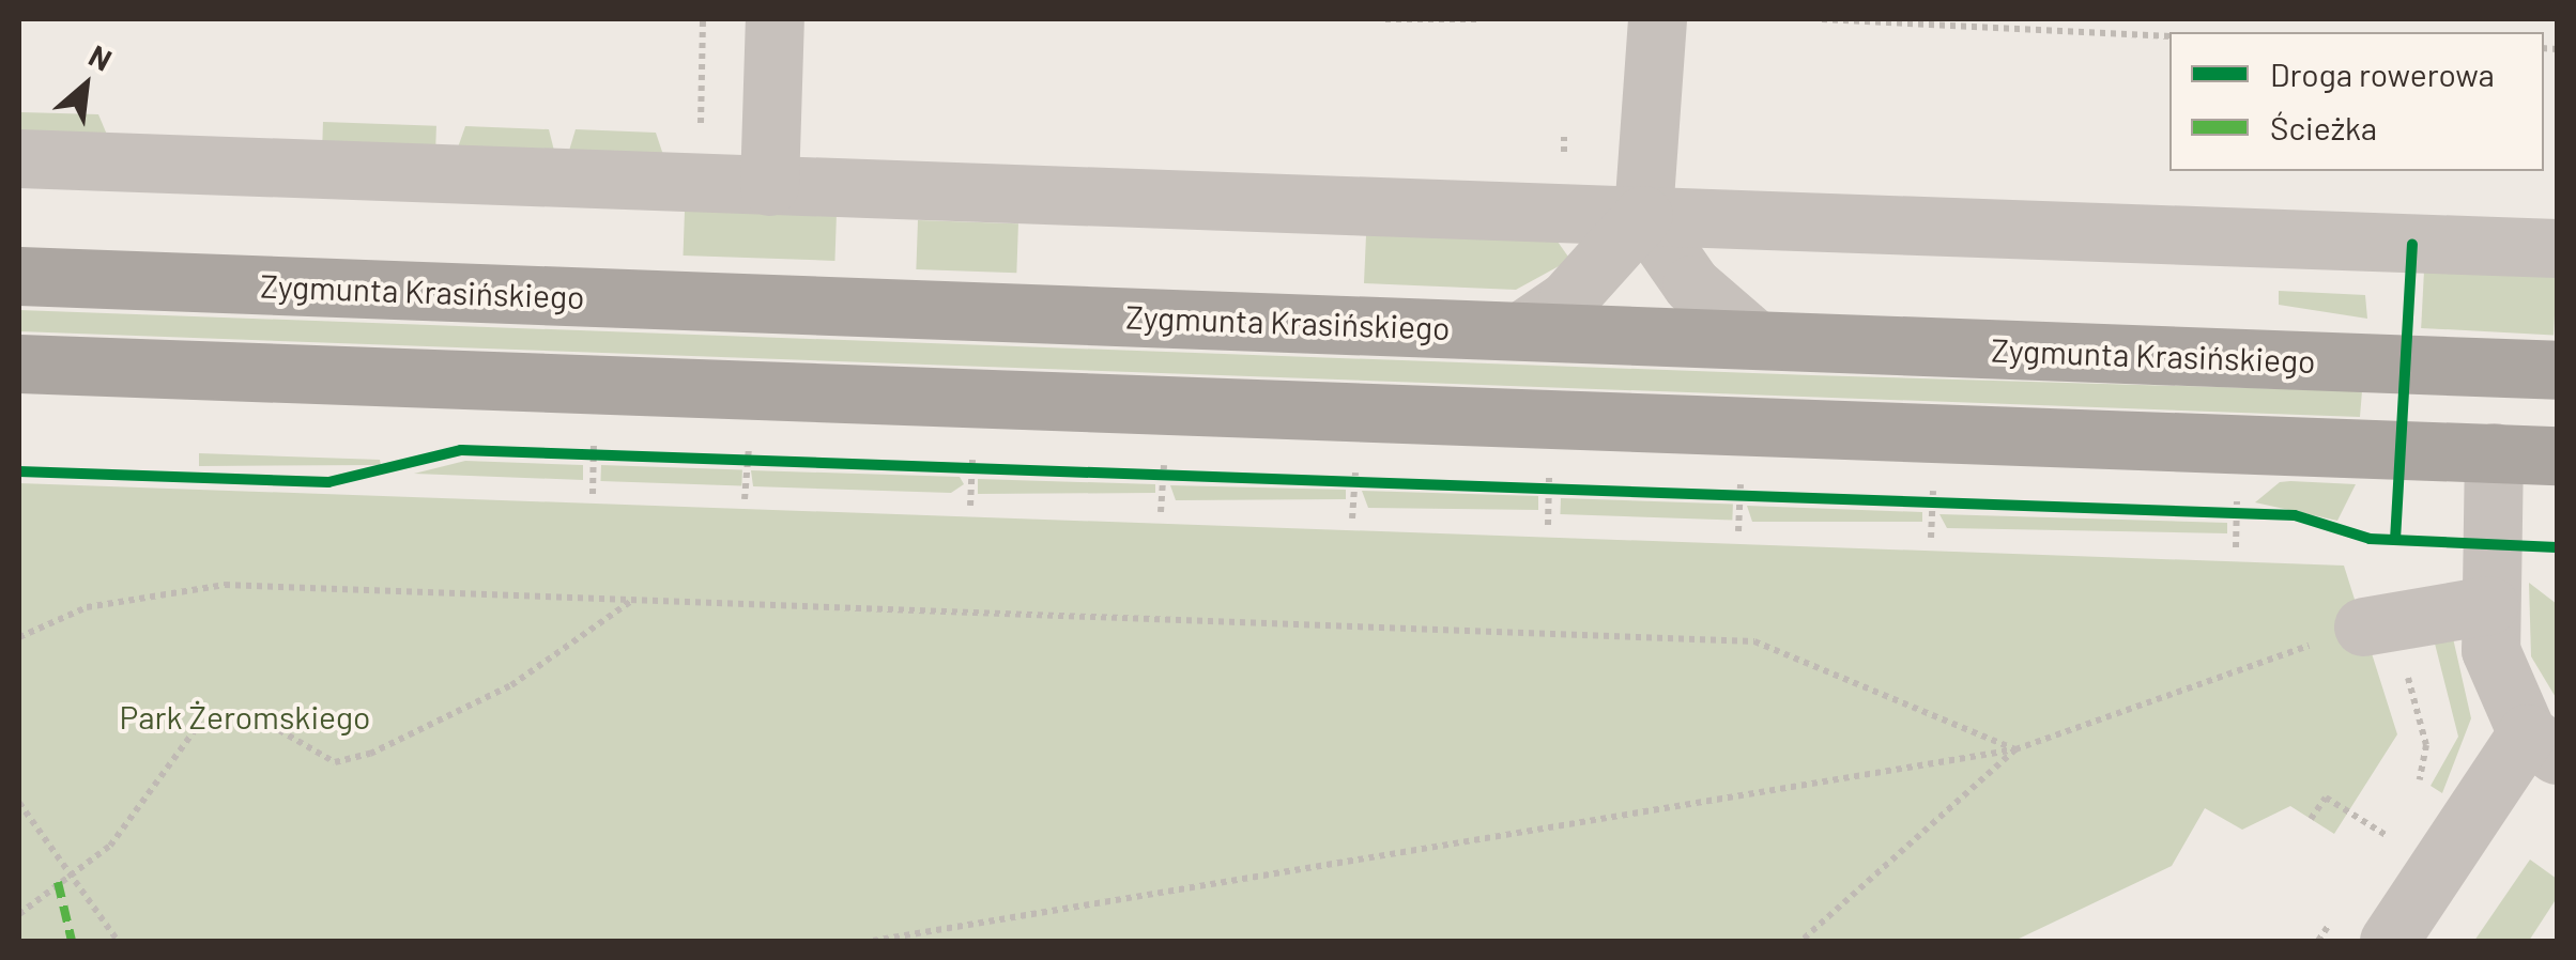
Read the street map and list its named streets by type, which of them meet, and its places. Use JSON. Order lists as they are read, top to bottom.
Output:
{
  "streets": {
    "main road": ["Zygmunta Krasińskiego"]
  },
  "parks": ["Park Żeromskiego"],
  "legend": ["Droga rowerowa", "Ścieżka"],
  "north": "top right"
}
